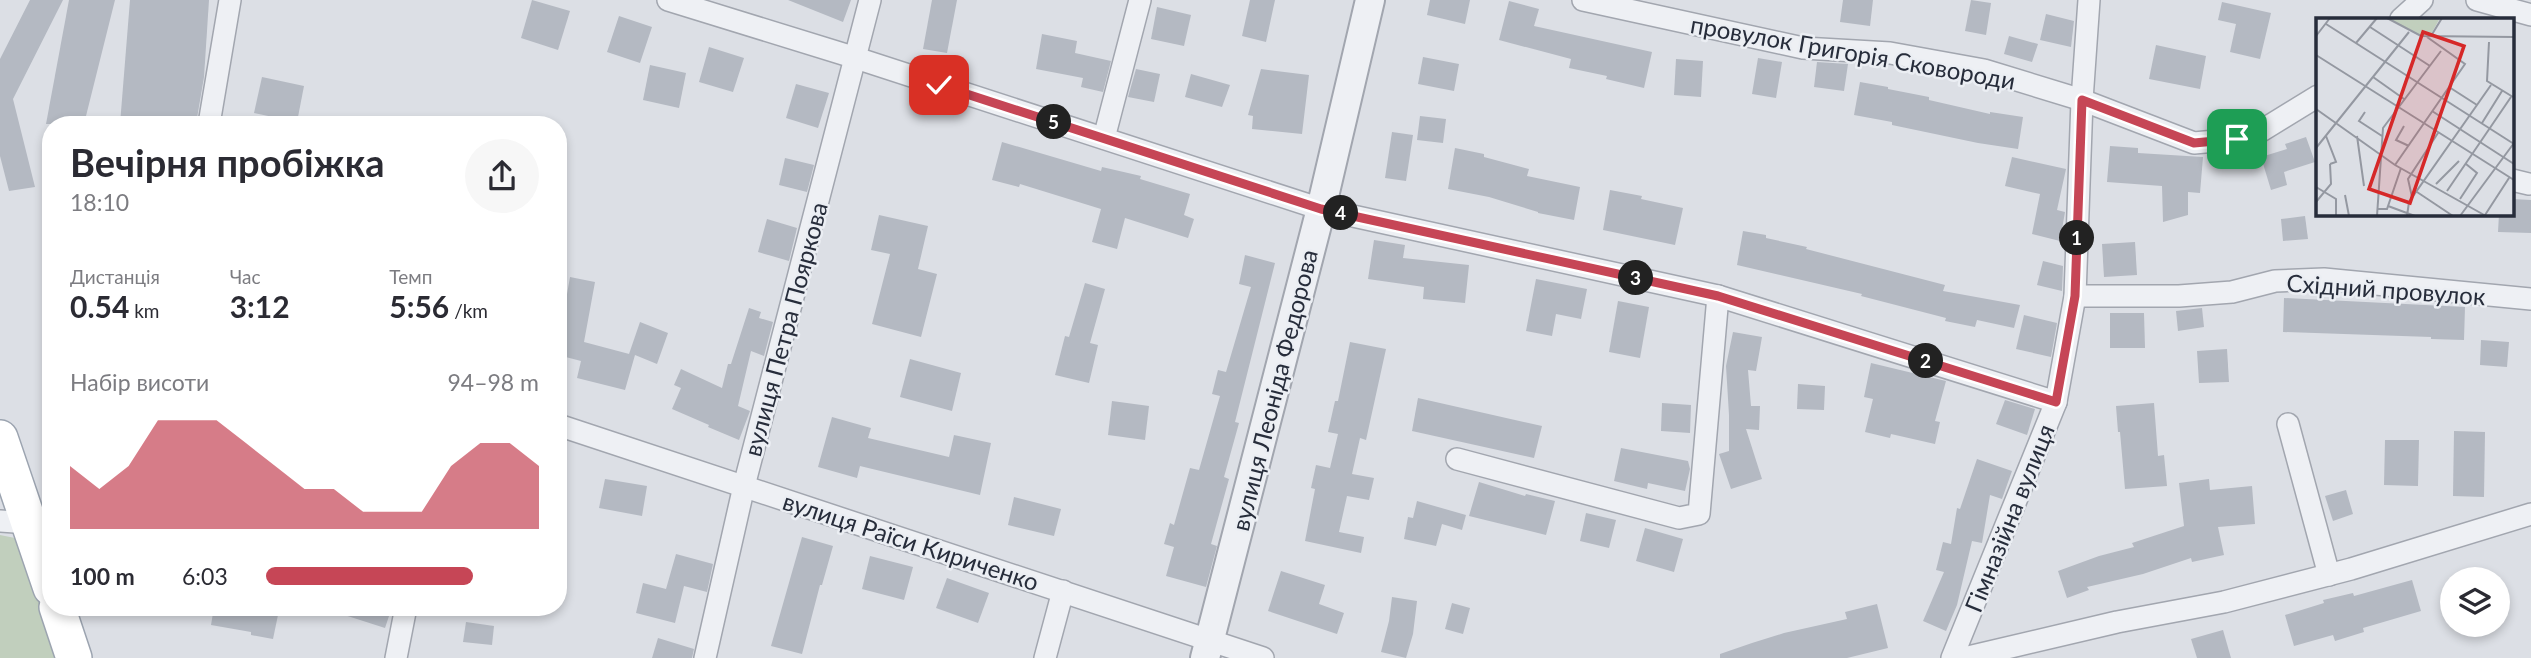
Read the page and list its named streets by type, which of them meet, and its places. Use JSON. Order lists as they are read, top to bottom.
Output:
{
  "streets": {
    "street": [
      "провулок Григорія Сковороди",
      "Східний провулок",
      "вулиця Петра Пояркова",
      "вулиця Леоніда Федорова",
      "Гімназійна вулиця",
      "вулиця Раїси Кириченко"
    ]
  },
  "crossings": [
    ["провулок Григорія Сковороди", "Гімназійна вулиця"],
    ["Східний провулок", "Гімназійна вулиця"],
    ["вулиця Петра Пояркова", "вулиця Раїси Кириченко"],
    ["вулиця Леоніда Федорова", "вулиця Раїси Кириченко"]
  ],
  "page": {
    "pins": [
      "5",
      "4",
      "1",
      "3",
      "2"
    ],
    "heading": ["Вечірня пробіжка", "18:10"],
    "stats": [
      ["Дистанція", "0.54 km"],
      ["Час", "3:12"],
      ["Темп", "5:56 /km"]
    ],
    "chart": ["Набір висоти", "94–98 m"],
    "list": [
      {
        "name": "100 m",
        "note": "6:03"
      }
    ]
  }
}
